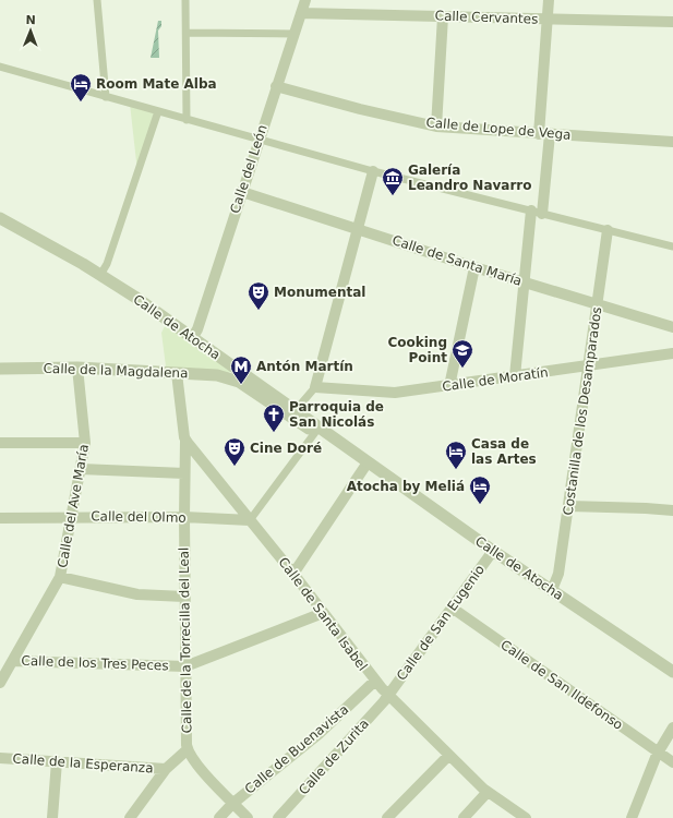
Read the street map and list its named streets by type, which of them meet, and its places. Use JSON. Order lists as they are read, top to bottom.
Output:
{
  "streets": {
    "street": [
      "Calle Cervantes",
      "Calle de Lope de Vega",
      "Calle del León",
      "Calle de Santa María",
      "Calle de Atocha",
      "Calle de la Magdalena",
      "Calle de Moratín",
      "Costanilla de los Desamparados",
      "Calle del Ave María",
      "Calle del Olmo",
      "Calle de Santa Isabel",
      "Calle de San Eugenio",
      "Calle de la Torrecilla del Leal",
      "Calle de los Tres Peces",
      "Calle de San Ildefonso",
      "Calle de Buenavista",
      "Calle de Zurita",
      "Calle de la Esperanza"
    ]
  },
  "crossings": [
    ["Calle Cervantes", "Calle del León"],
    ["Calle de Lope de Vega", "Calle del León"],
    ["Calle del León", "Calle de Santa María"],
    ["Calle del León", "Calle de Atocha"],
    ["Calle de Santa María", "Costanilla de los Desamparados"],
    ["Calle de Atocha", "Calle de la Magdalena"],
    ["Calle de Atocha", "Costanilla de los Desamparados"],
    ["Calle de Atocha", "Calle de San Eugenio"],
    ["Calle de la Magdalena", "Calle del Ave María"],
    ["Calle de Moratín", "Costanilla de los Desamparados"],
    ["Calle del Ave María", "Calle del Olmo"],
    ["Calle del Ave María", "Calle de los Tres Peces"],
    ["Calle del Olmo", "Calle de Santa Isabel"],
    ["Calle del Olmo", "Calle de la Torrecilla del Leal"],
    ["Calle de Santa Isabel", "Calle de San Eugenio"],
    ["Calle de Santa Isabel", "Calle de la Torrecilla del Leal"],
    ["Calle de Santa Isabel", "Calle de los Tres Peces"],
    ["Calle de Santa Isabel", "Calle de Buenavista"],
    ["Calle de Santa Isabel", "Calle de Zurita"],
    ["Calle de San Eugenio", "Calle de San Ildefonso"],
    ["Calle de San Eugenio", "Calle de Zurita"],
    ["Calle de la Torrecilla del Leal", "Calle de los Tres Peces"],
    ["Calle de la Torrecilla del Leal", "Calle de Buenavista"]
  ],
  "places": {
    "hotel": ["Room Mate Alba", "Casa de las Artes", "Atocha by Meliá"],
    "museum": ["Galería Leandro Navarro"],
    "theatre": ["Monumental", "Cine Doré"],
    "school or university": ["Cooking Point"],
    "metro station": ["Antón Martín"],
    "church": ["Parroquia de San Nicolás"]
  },
  "north": "top"
}
